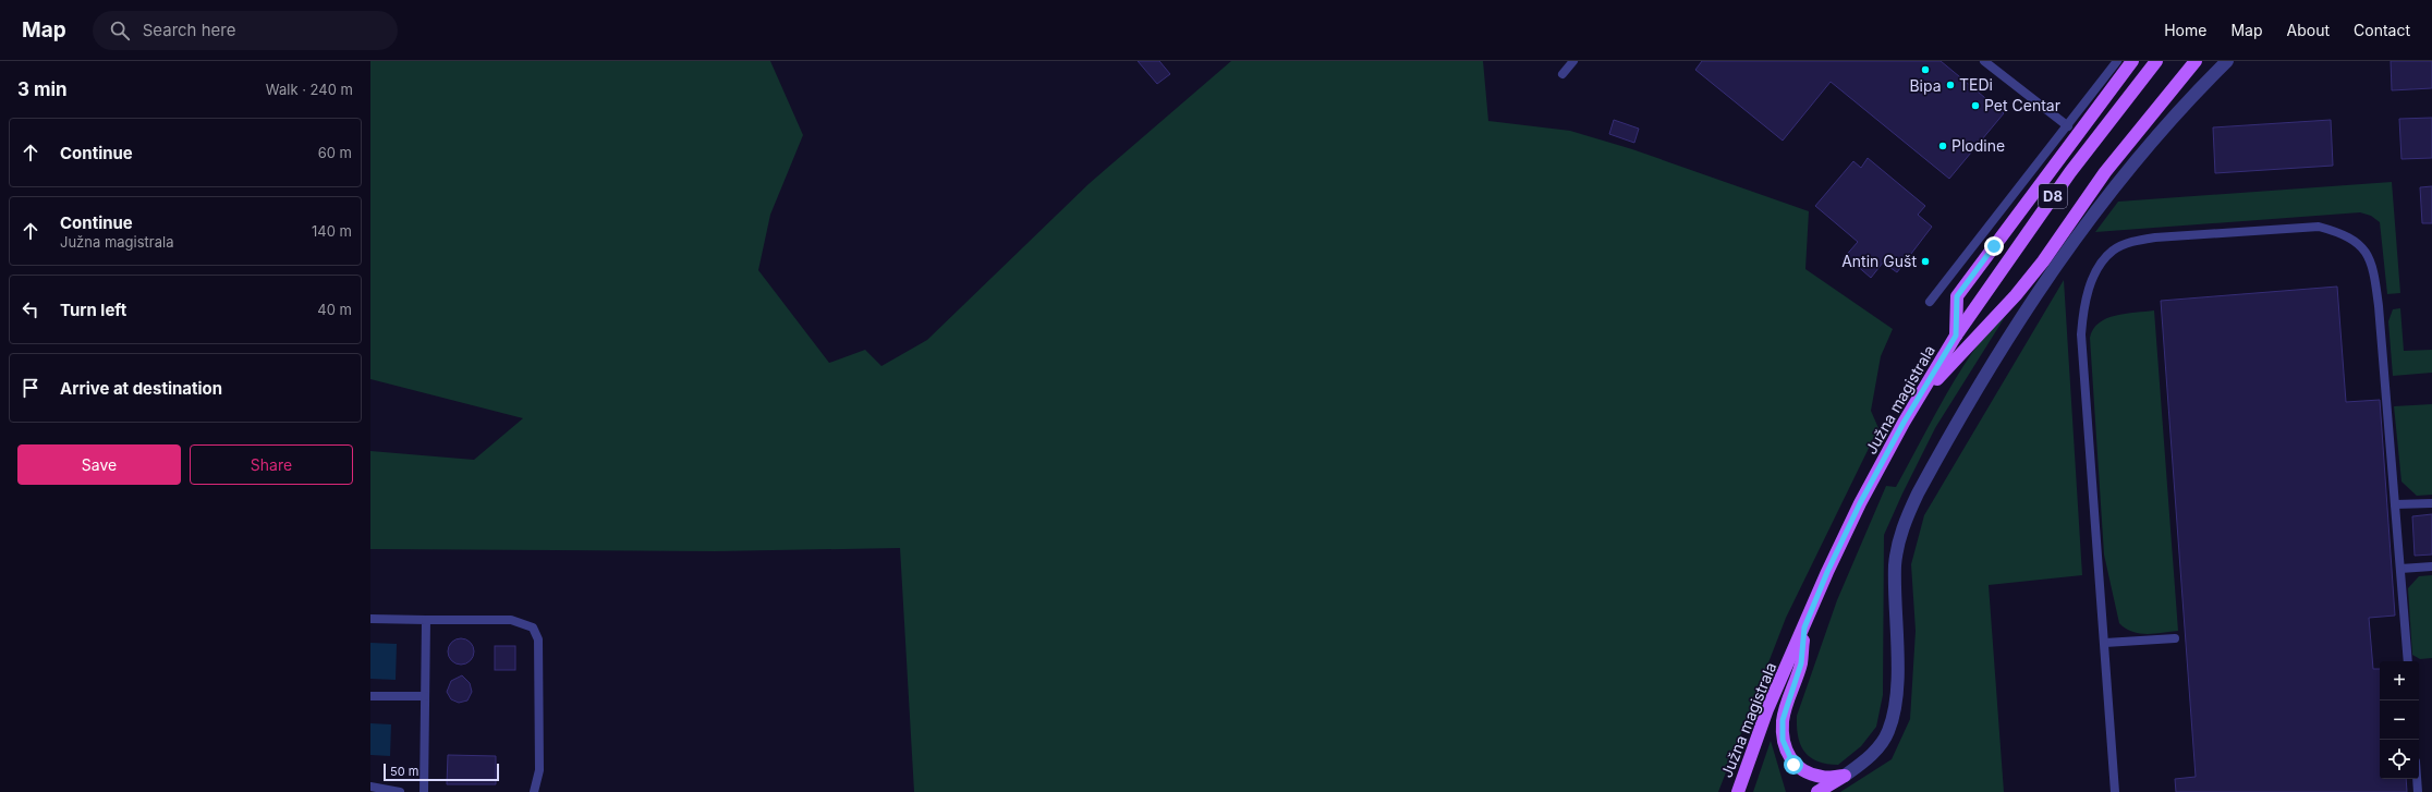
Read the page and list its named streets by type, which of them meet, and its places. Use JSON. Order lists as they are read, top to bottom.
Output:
{
  "streets": {
    "main road": ["D8", "Južna magistrala"]
  },
  "places": [
    "Bipa",
    "TEDi",
    "Pet Centar",
    "Plodine",
    "Antin Gušt"
  ],
  "scale_bar": "50 m",
  "page": {
    "header": "Map",
    "search": "Search here",
    "nav": [
      "Home",
      "Map",
      "About",
      "Contact"
    ],
    "heading": ["3 min", "Walk · 240 m"],
    "list": [
      ["Continue", "60 m"],
      ["Continue", "Južna magistrala", "140 m"],
      ["Turn left", "40 m"],
      "Arrive at destination"
    ],
    "buttons": ["Save", "Share"],
    "map_buttons": ["+", "−"],
    "scale": "50 m"
  }
}
